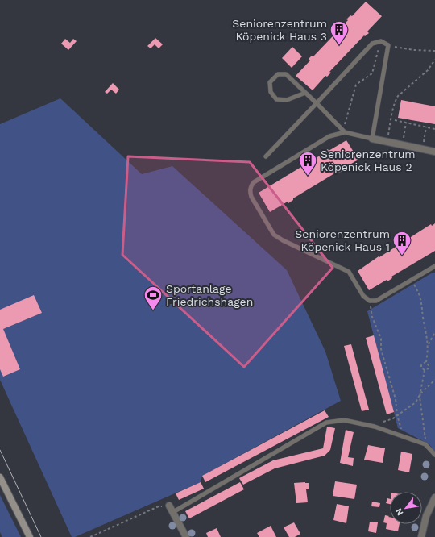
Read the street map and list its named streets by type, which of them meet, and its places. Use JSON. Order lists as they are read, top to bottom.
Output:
{
  "places": {
    "building": ["Seniorenzentrum Köpenick Haus 3", "Seniorenzentrum Köpenick Haus 2", "Seniorenzentrum Köpenick Haus 1"],
    "sports": ["Sportanlage Friedrichshagen"]
  },
  "north": "bottom left"
}
